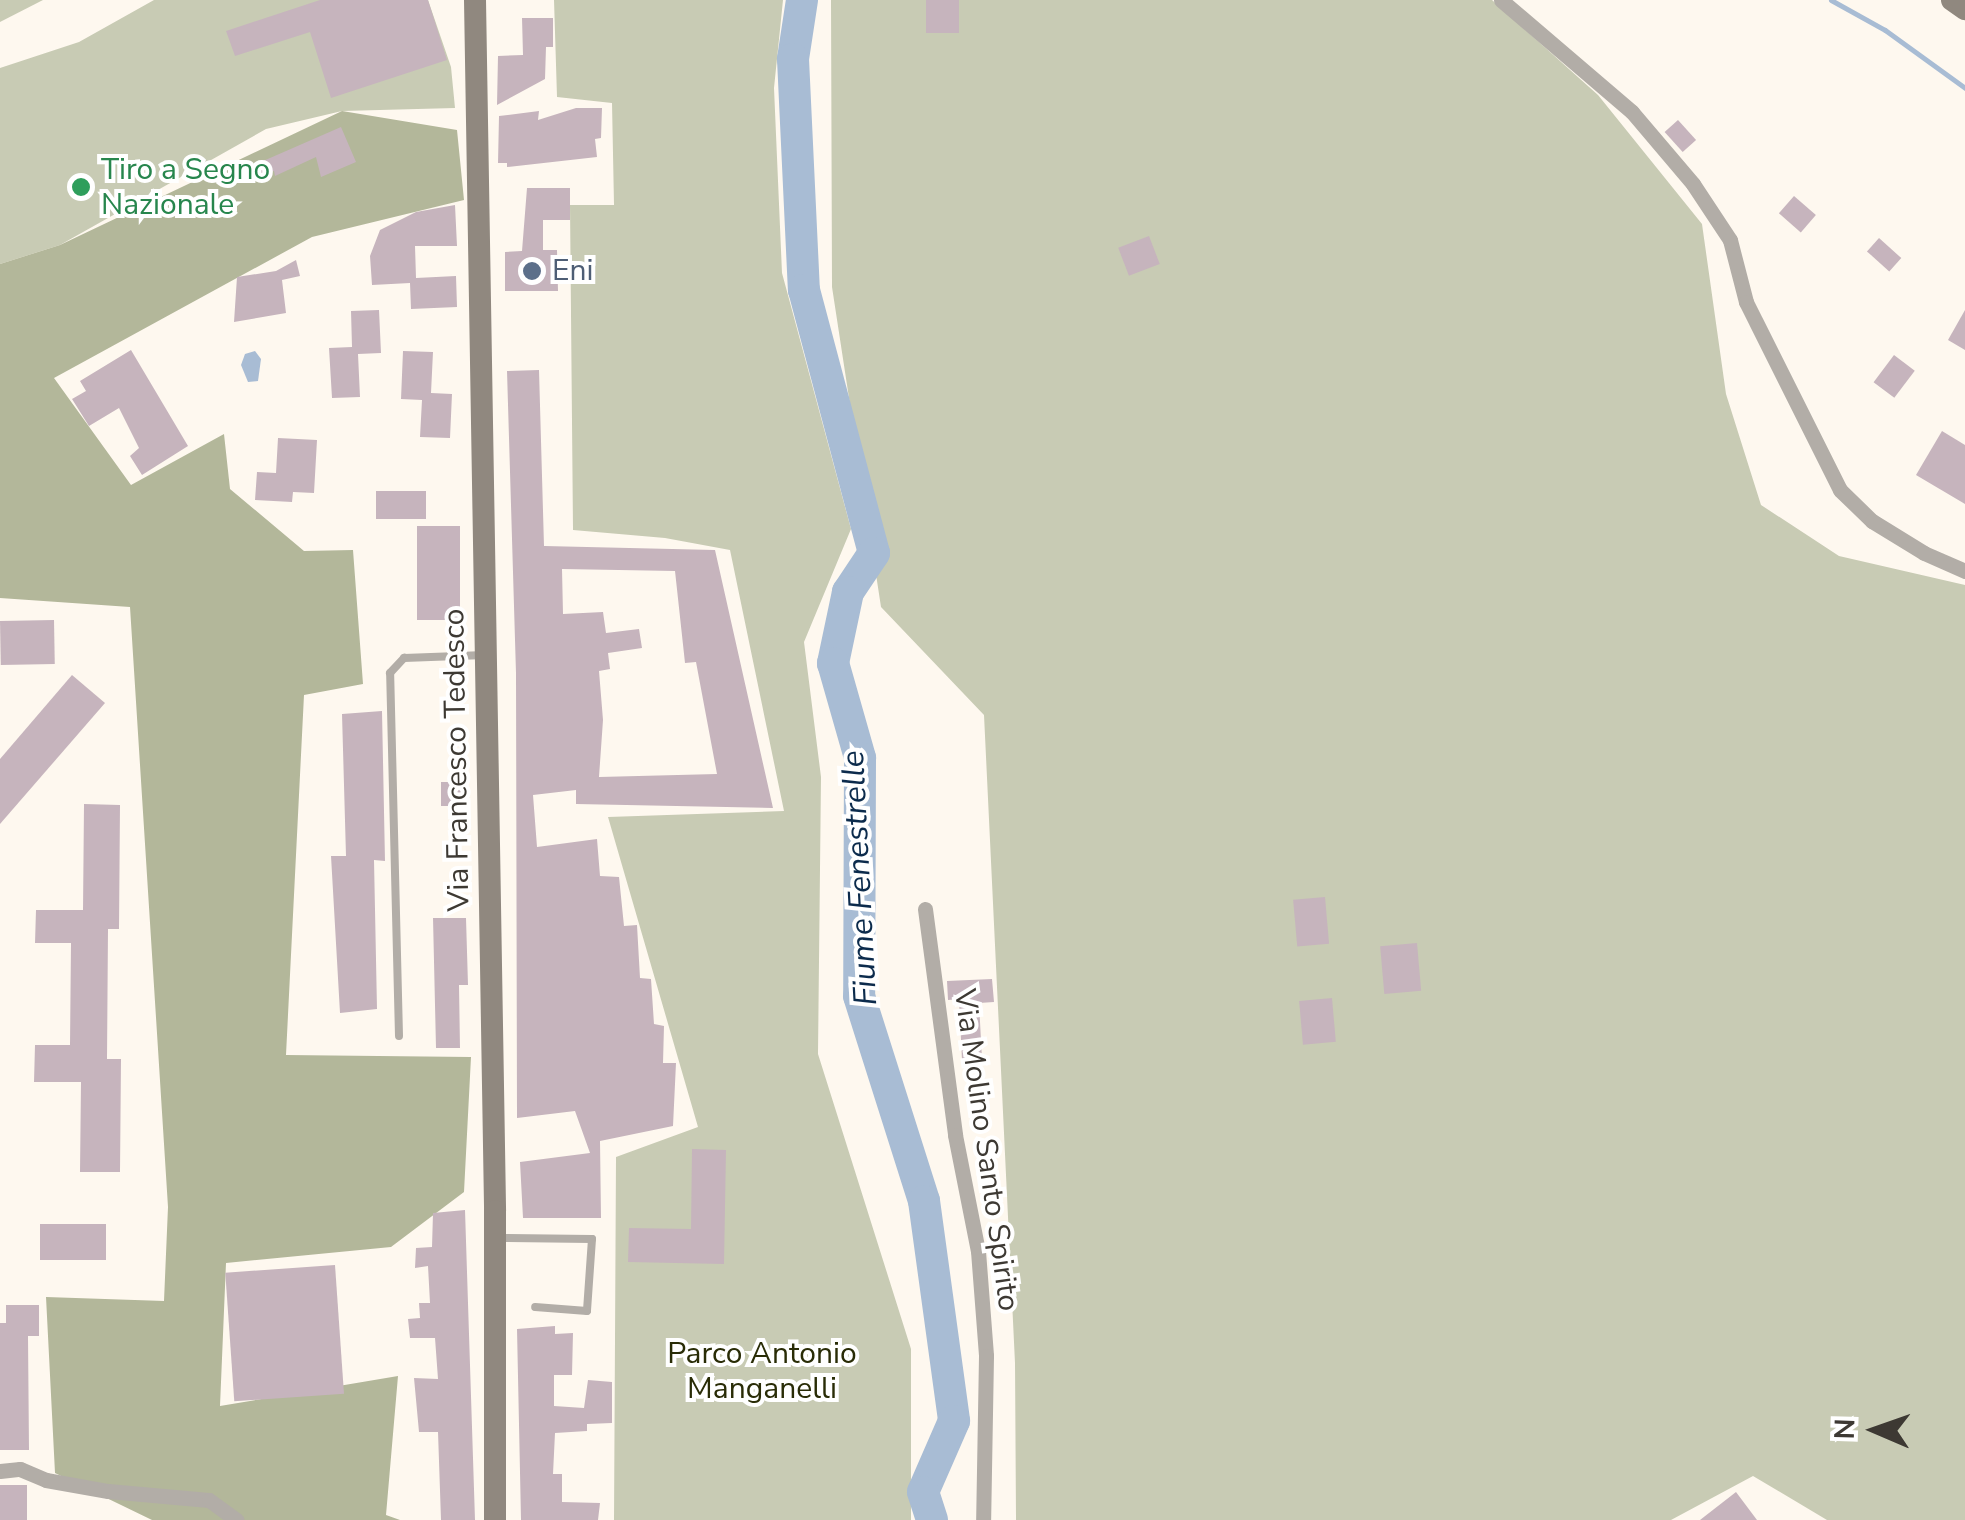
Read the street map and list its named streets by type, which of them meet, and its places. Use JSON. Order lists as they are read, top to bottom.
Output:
{
  "streets": {
    "street": ["Via Francesco Tedesco", "Via Molino Santo Spirito"]
  },
  "water": ["Fiume Fenestrelle"],
  "parks": ["Parco Antonio Manganelli"],
  "places": ["Tiro a Segno Nazionale", "Eni"],
  "north": "left"
}
